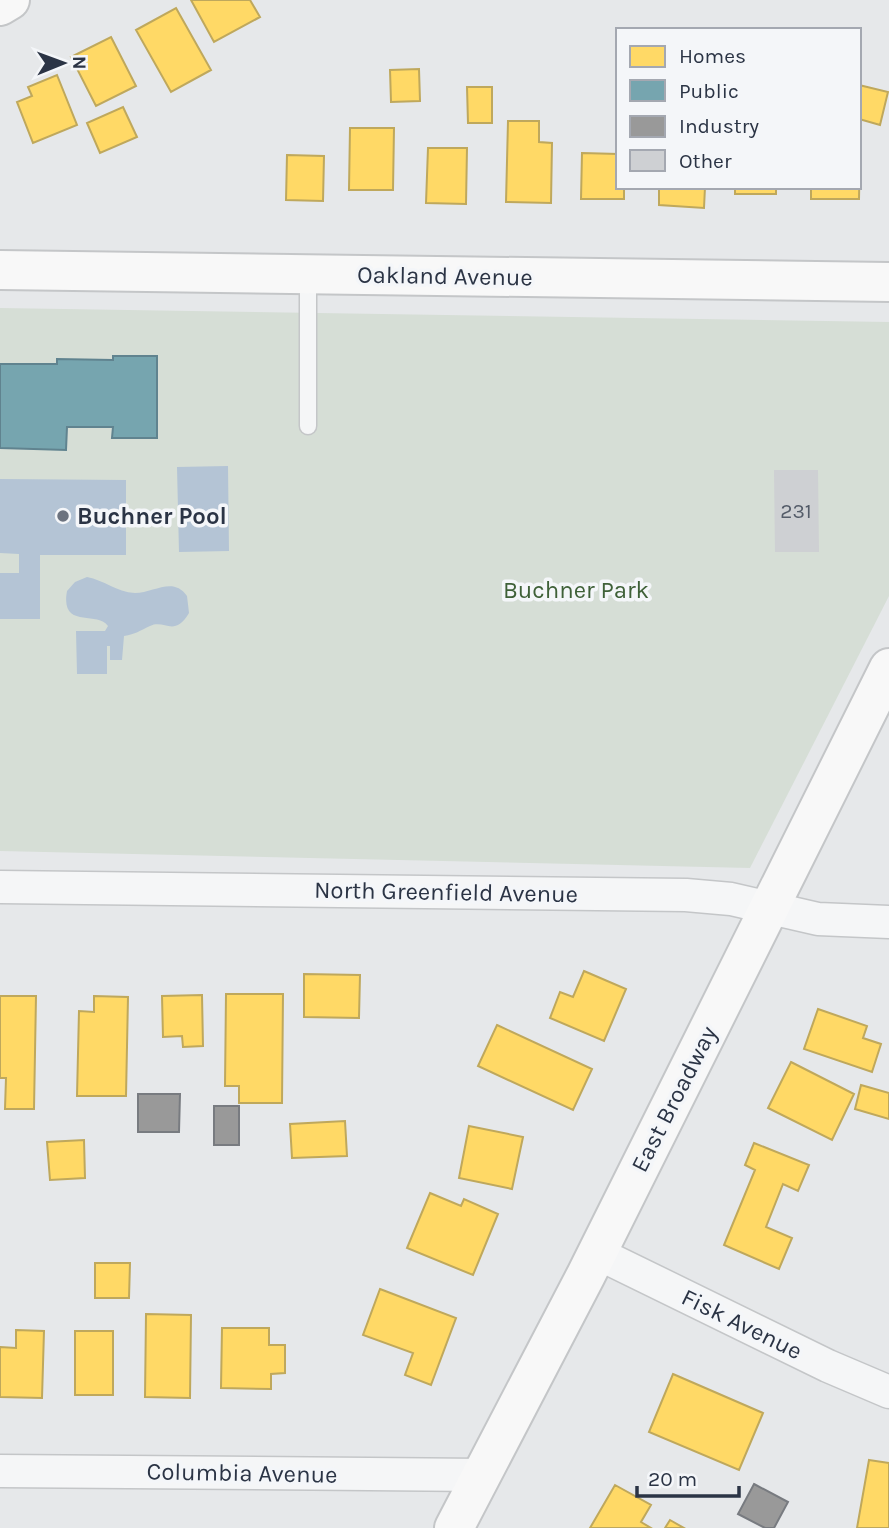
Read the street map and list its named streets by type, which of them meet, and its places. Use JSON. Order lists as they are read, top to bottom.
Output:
{
  "streets": {
    "main road": ["Oakland Avenue", "East Broadway"],
    "street": ["North Greenfield Avenue", "Fisk Avenue", "Columbia Avenue"]
  },
  "crossings": [
    ["North Greenfield Avenue", "East Broadway"],
    ["East Broadway", "Fisk Avenue"],
    ["East Broadway", "Columbia Avenue"]
  ],
  "parks": ["Buchner Park"],
  "places": ["Buchner Pool"],
  "house_numbers": ["231"],
  "legend": [
    "Homes",
    "Public",
    "Industry",
    "Other"
  ],
  "scale_bar": "20 m",
  "north": "right"
}
